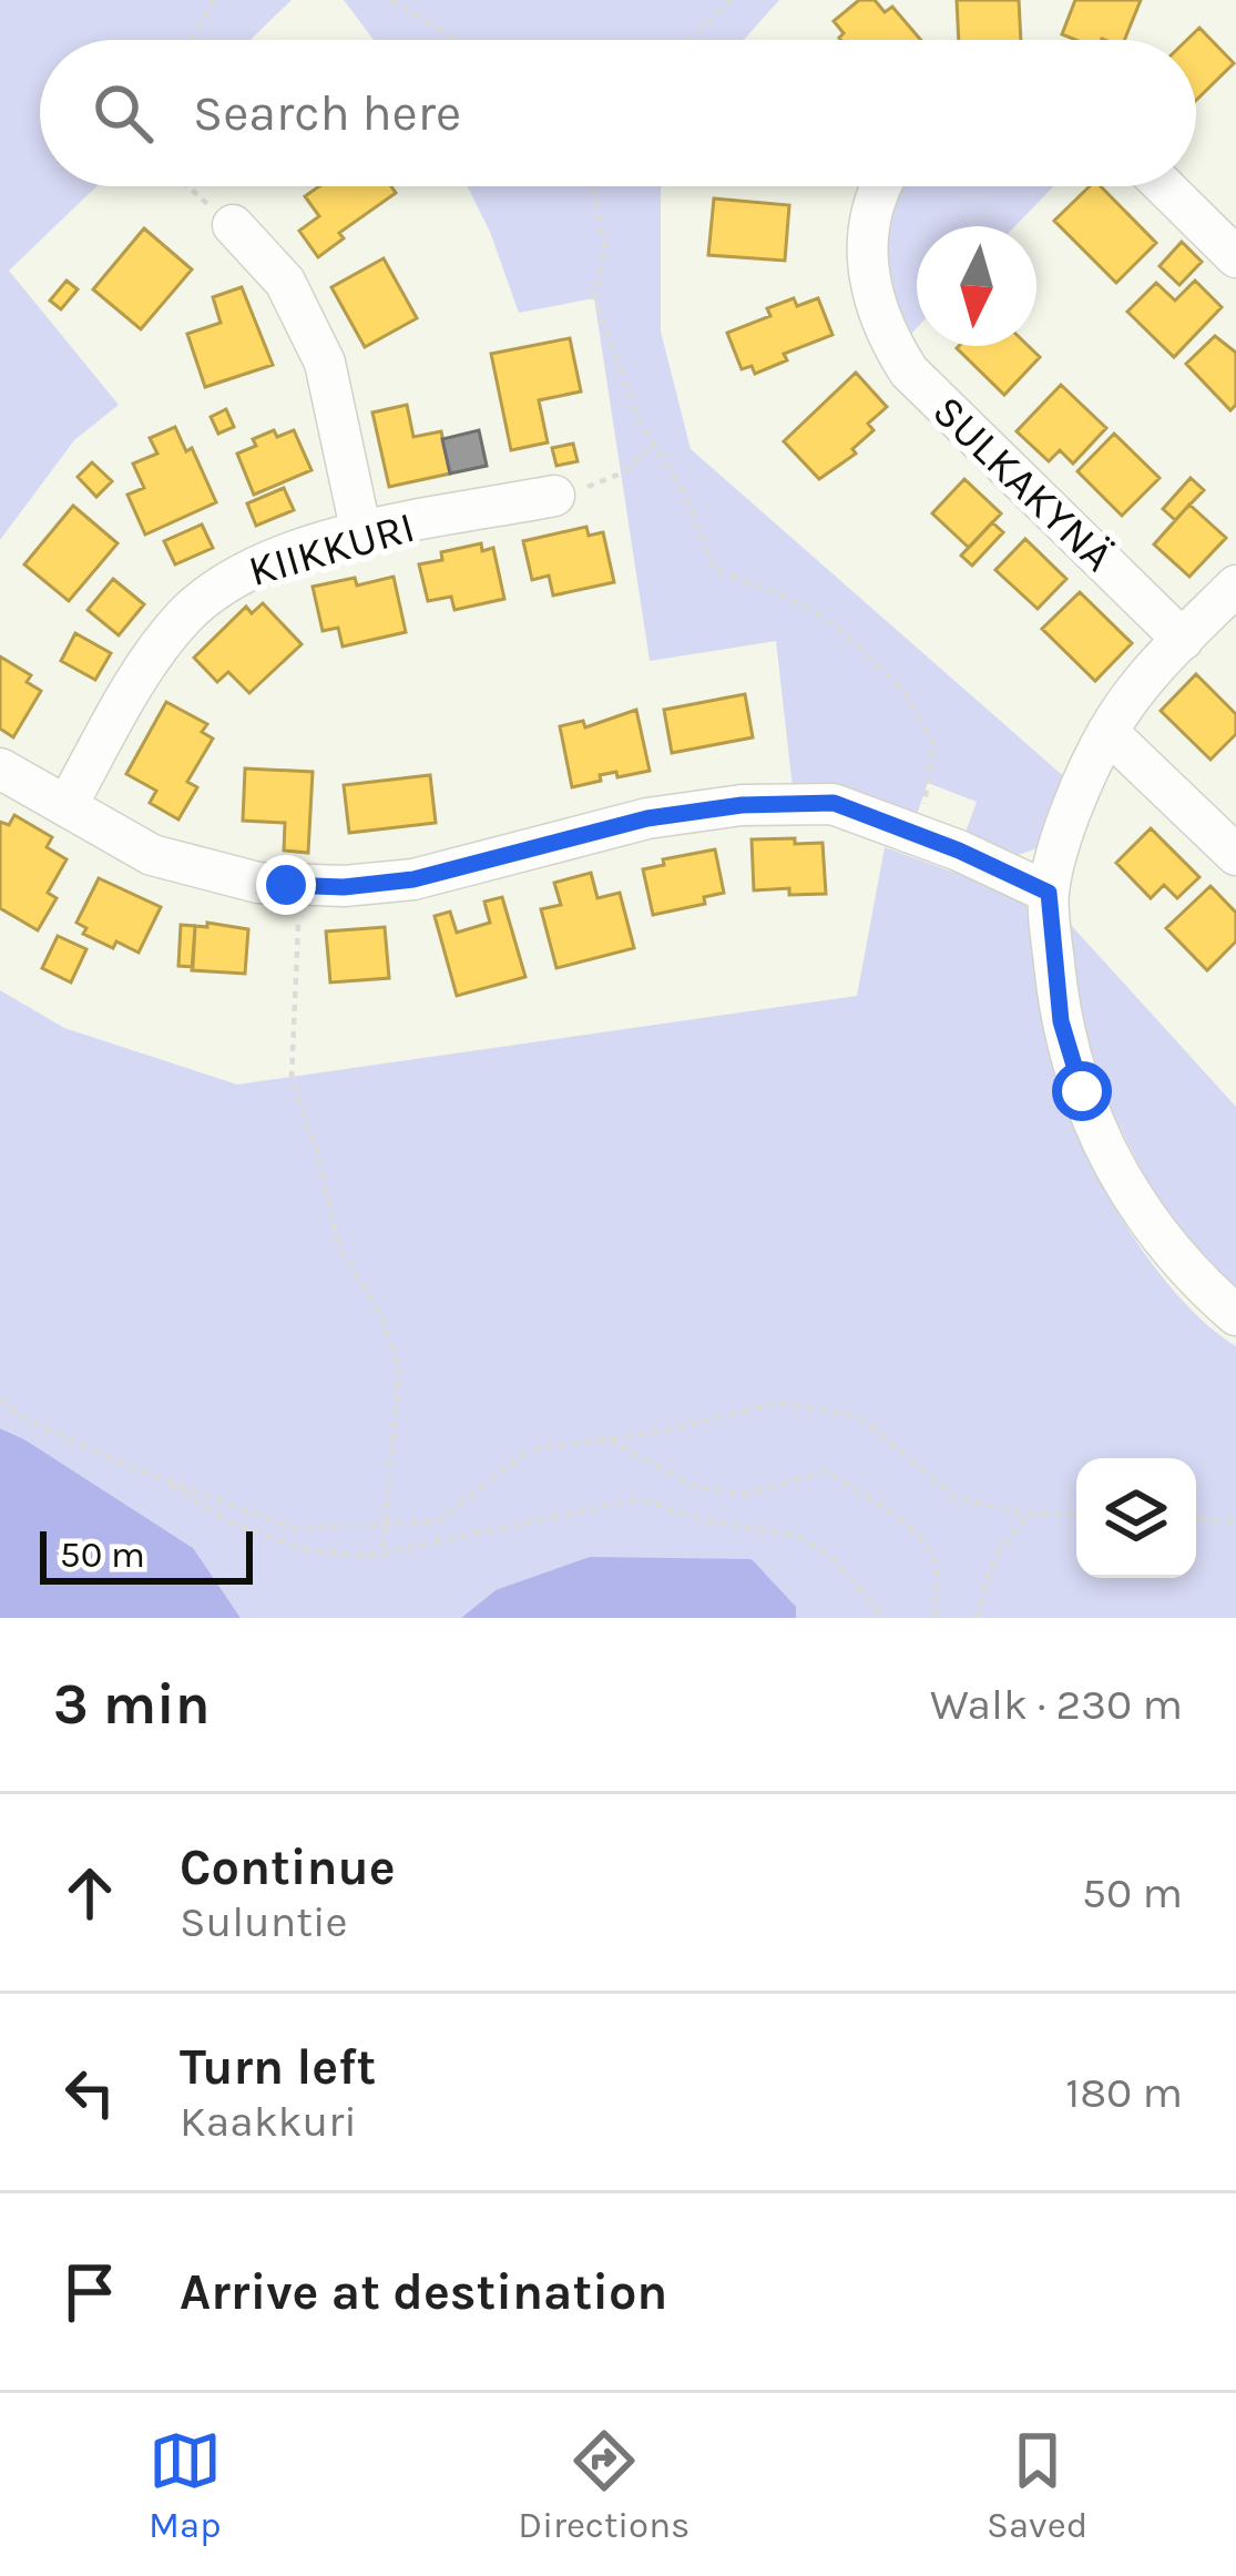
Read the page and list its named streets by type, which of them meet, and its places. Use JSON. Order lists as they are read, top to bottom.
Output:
{
  "streets": {
    "street": ["SULKAKYNÄ", "KIIKKURI"]
  },
  "scale_bar": "50 m",
  "north": "bottom",
  "page": {
    "search": "Search here",
    "scale": "50 m",
    "heading": ["3 min", "Walk · 230 m"],
    "list": [
      ["Continue", "Suluntie", "50 m"],
      ["Turn left", "Kaakkuri", "180 m"],
      "Arrive at destination"
    ],
    "nav": ["Map", "Directions", "Saved"]
  }
}
